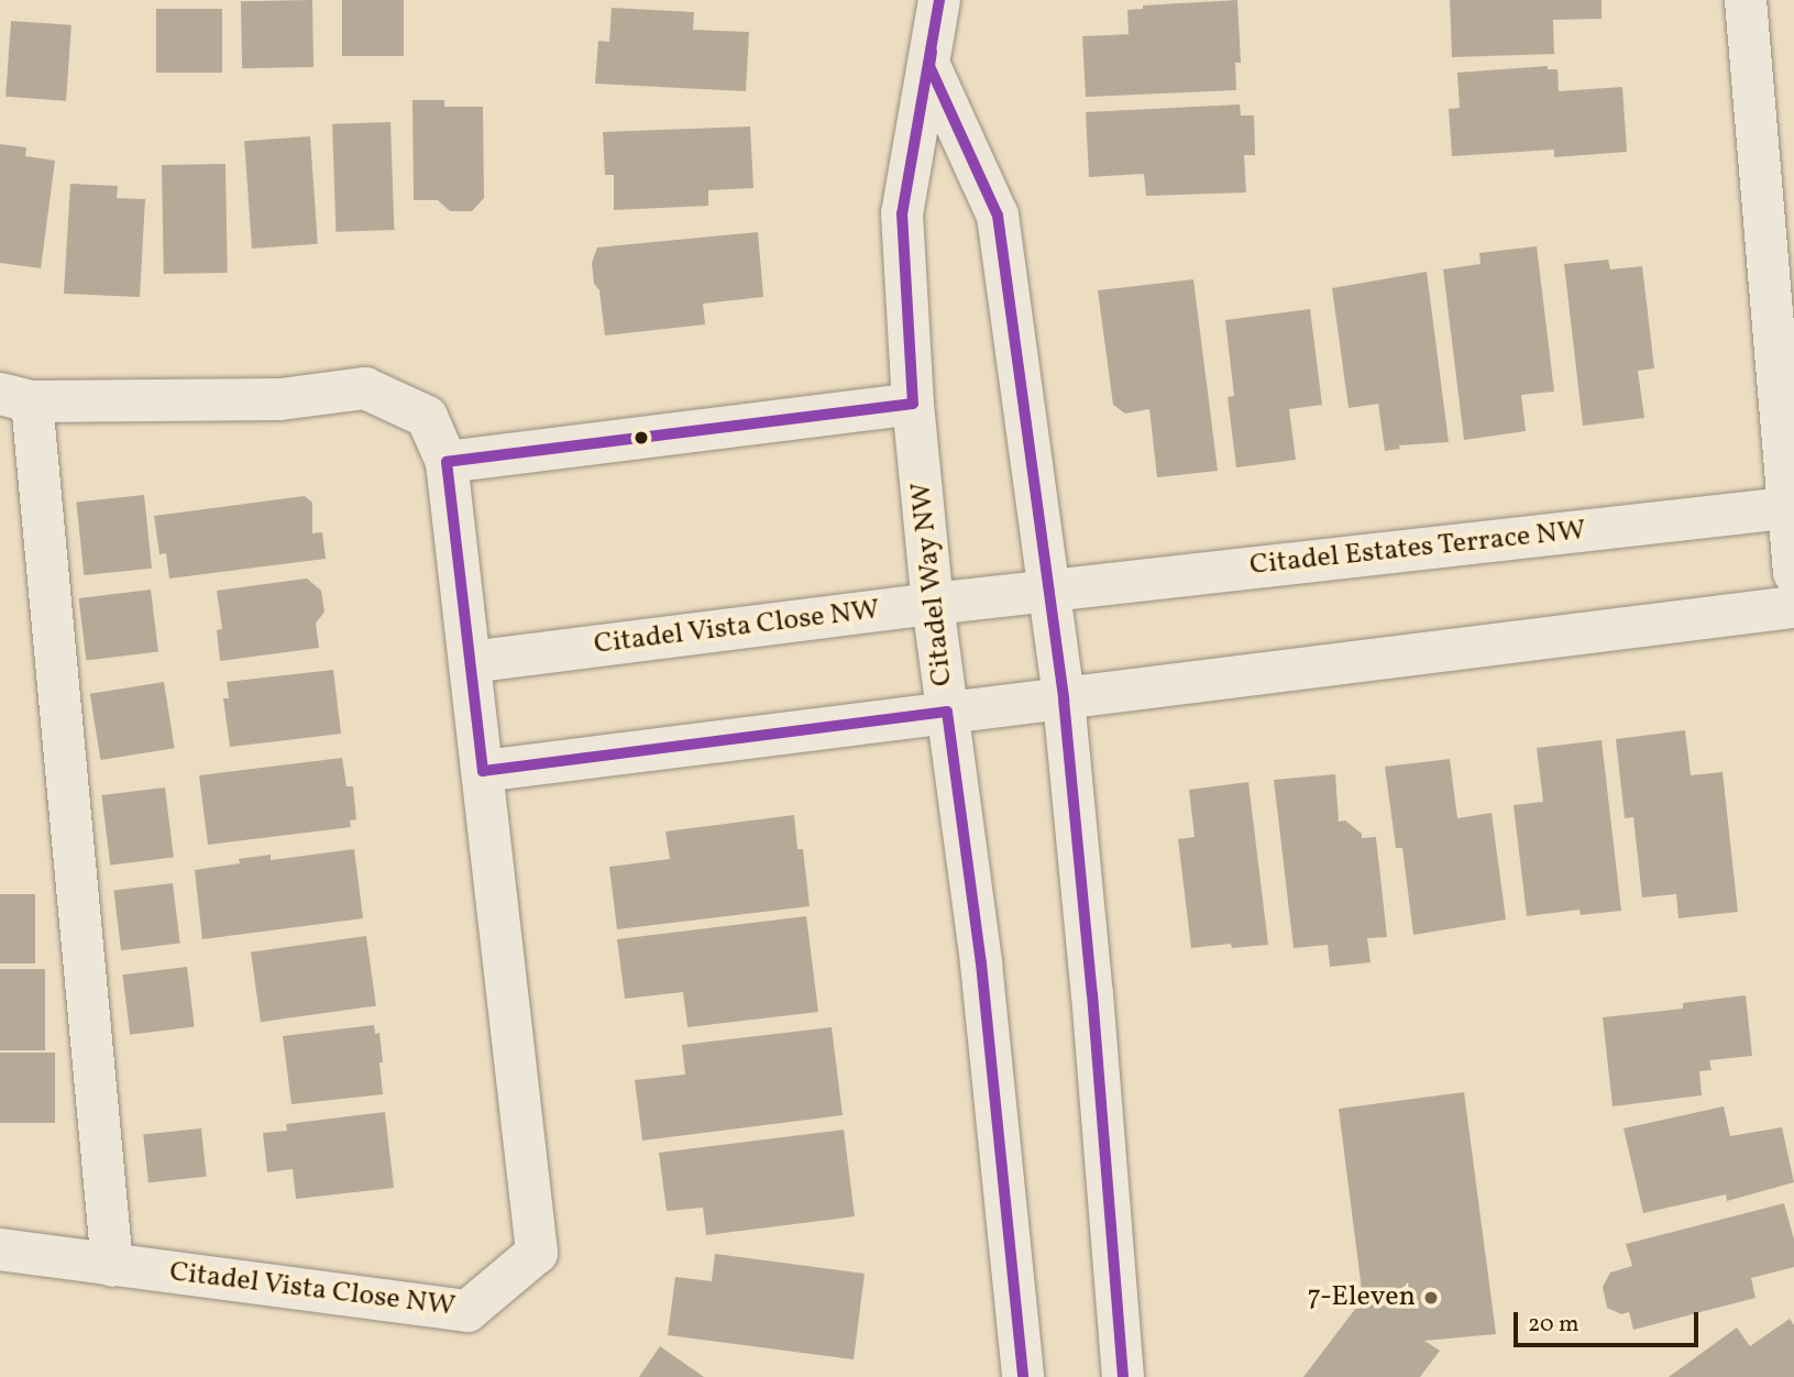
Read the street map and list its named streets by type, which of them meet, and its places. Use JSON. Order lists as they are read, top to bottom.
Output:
{
  "streets": {
    "street": ["Citadel Estates Terrace NW", "Citadel Way NW", "Citadel Vista Close NW"]
  },
  "crossings": [
    ["Citadel Estates Terrace NW", "Citadel Vista Close NW"],
    ["Citadel Way NW", "Citadel Vista Close NW"]
  ],
  "places": ["7-Eleven"],
  "scale_bar": "20 m"
}
